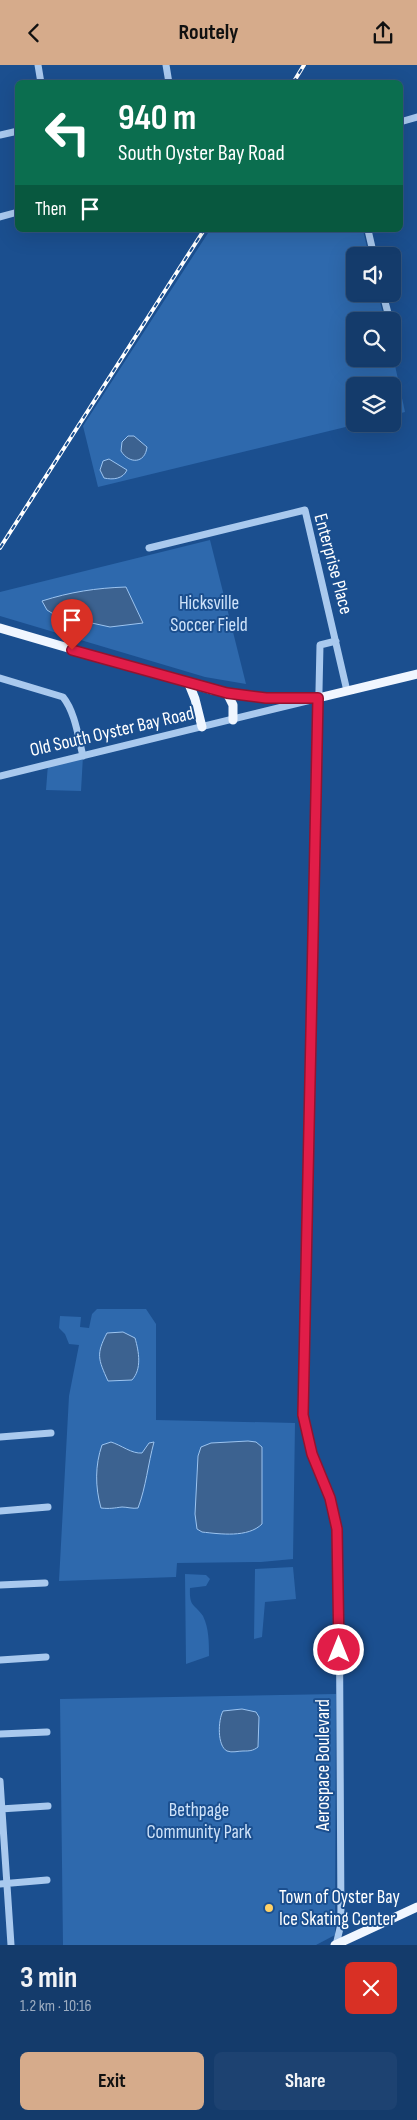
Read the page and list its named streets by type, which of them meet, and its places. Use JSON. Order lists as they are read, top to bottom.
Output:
{
  "streets": {
    "street": ["Enterprise Place", "Old South Oyster Bay Road", "Aerospace Boulevard"]
  },
  "crossings": [
    ["Enterprise Place", "Aerospace Boulevard"],
    ["Old South Oyster Bay Road", "Aerospace Boulevard"]
  ],
  "parks": ["Hicksville Soccer Field", "Bethpage Community Park"],
  "places": ["Town of Oyster Bay Ice Skating Center"],
  "page": {
    "header": "Routely",
    "turn": ["940 m", "South Oyster Bay Road"],
    "then": "Then",
    "heading": ["3 min", "1.2 km · 10:16"],
    "buttons": ["Exit", "Share"]
  }
}
